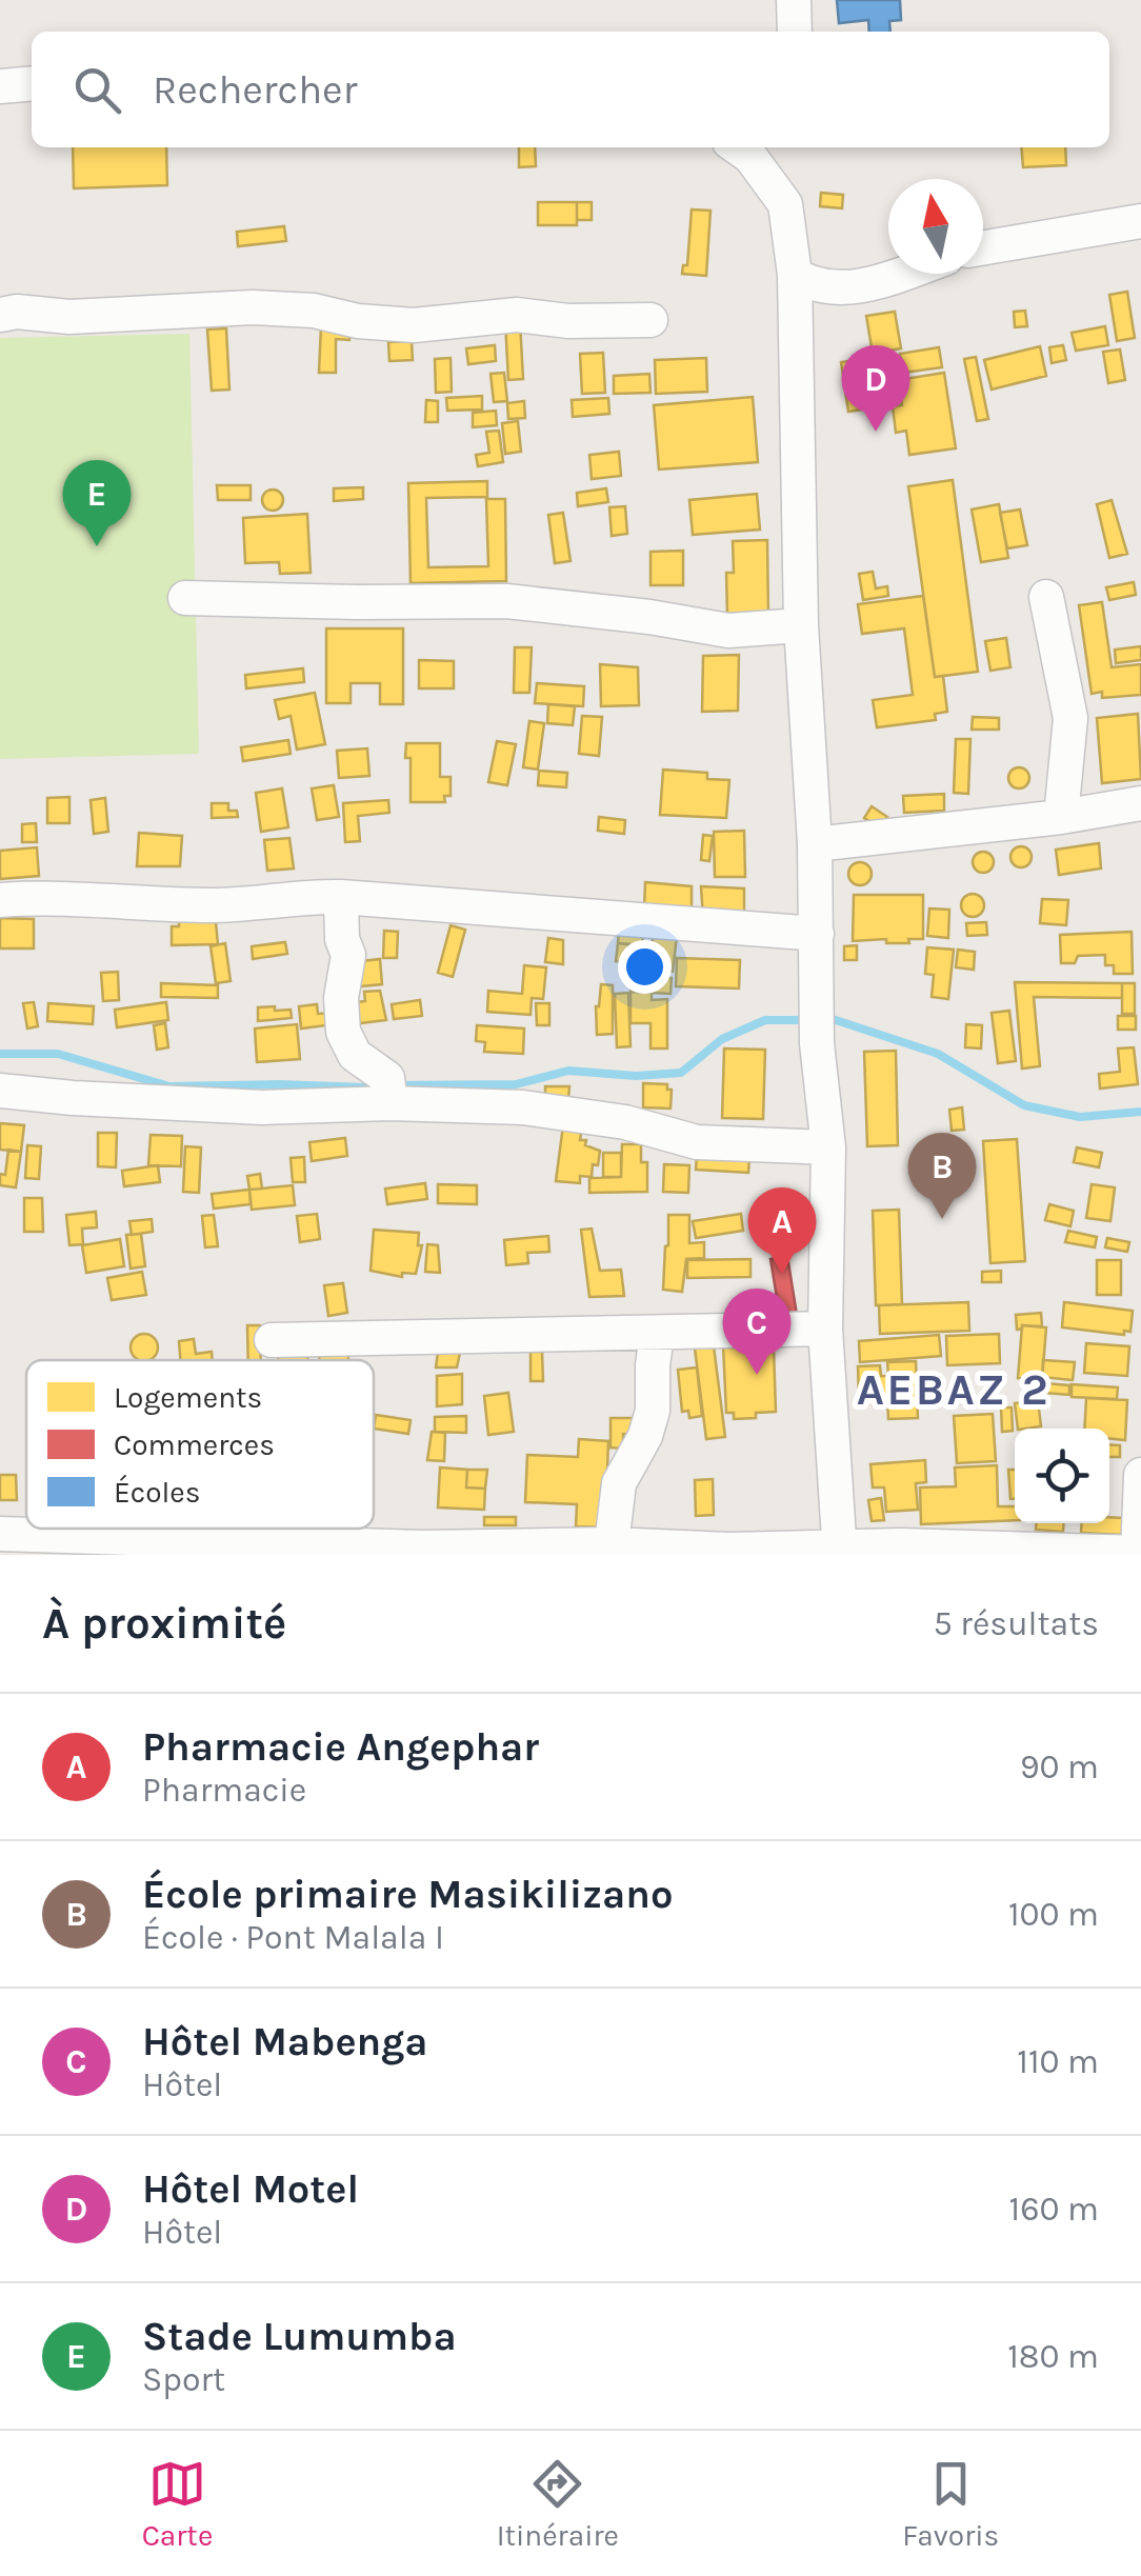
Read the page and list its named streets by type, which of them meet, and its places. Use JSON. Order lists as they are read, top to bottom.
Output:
{
  "districts": ["AEBAZ 2"],
  "legend": ["Logements", "Commerces", "Écoles"],
  "north": "top",
  "page": {
    "search": "Rechercher",
    "pins": [
      "D",
      "E",
      "B",
      "A",
      "C"
    ],
    "heading": ["À proximité", "5 résultats"],
    "list": [
      {
        "mark": "A",
        "name": "Pharmacie Angephar",
        "note": "Pharmacie",
        "value": "90 m"
      },
      {
        "mark": "B",
        "name": "École primaire Masikilizano",
        "note": "École · Pont Malala I",
        "value": "100 m"
      },
      {
        "mark": "C",
        "name": "Hôtel Mabenga",
        "note": "Hôtel",
        "value": "110 m"
      },
      {
        "mark": "D",
        "name": "Hôtel Motel",
        "note": "Hôtel",
        "value": "160 m"
      },
      {
        "mark": "E",
        "name": "Stade Lumumba",
        "note": "Sport",
        "value": "180 m"
      }
    ],
    "nav": ["Carte", "Itinéraire", "Favoris"]
  }
}
